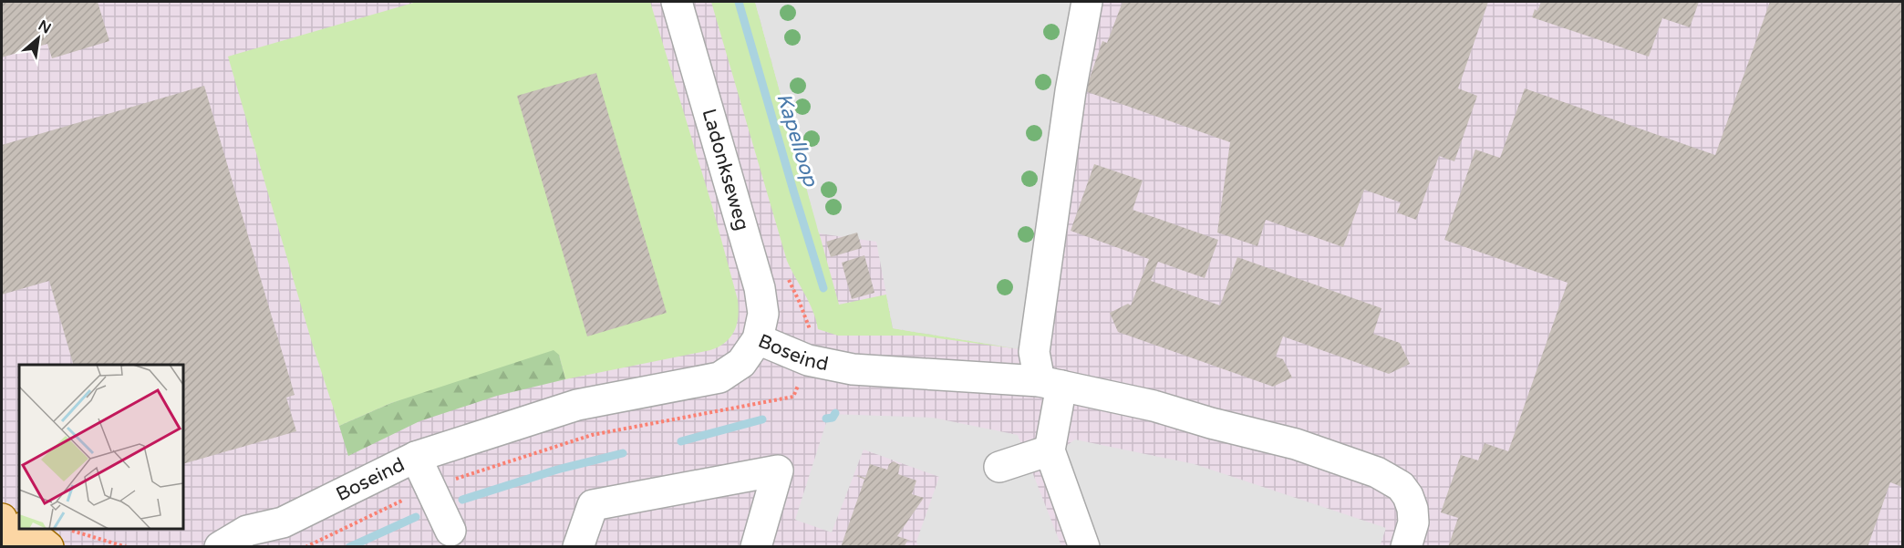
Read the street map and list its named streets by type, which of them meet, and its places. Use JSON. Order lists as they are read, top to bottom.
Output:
{
  "streets": {
    "street": ["Ladonkseweg", "Boseind"]
  },
  "crossings": [
    ["Ladonkseweg", "Boseind"]
  ],
  "water": ["Kapelloop"],
  "north": "top right"
}
